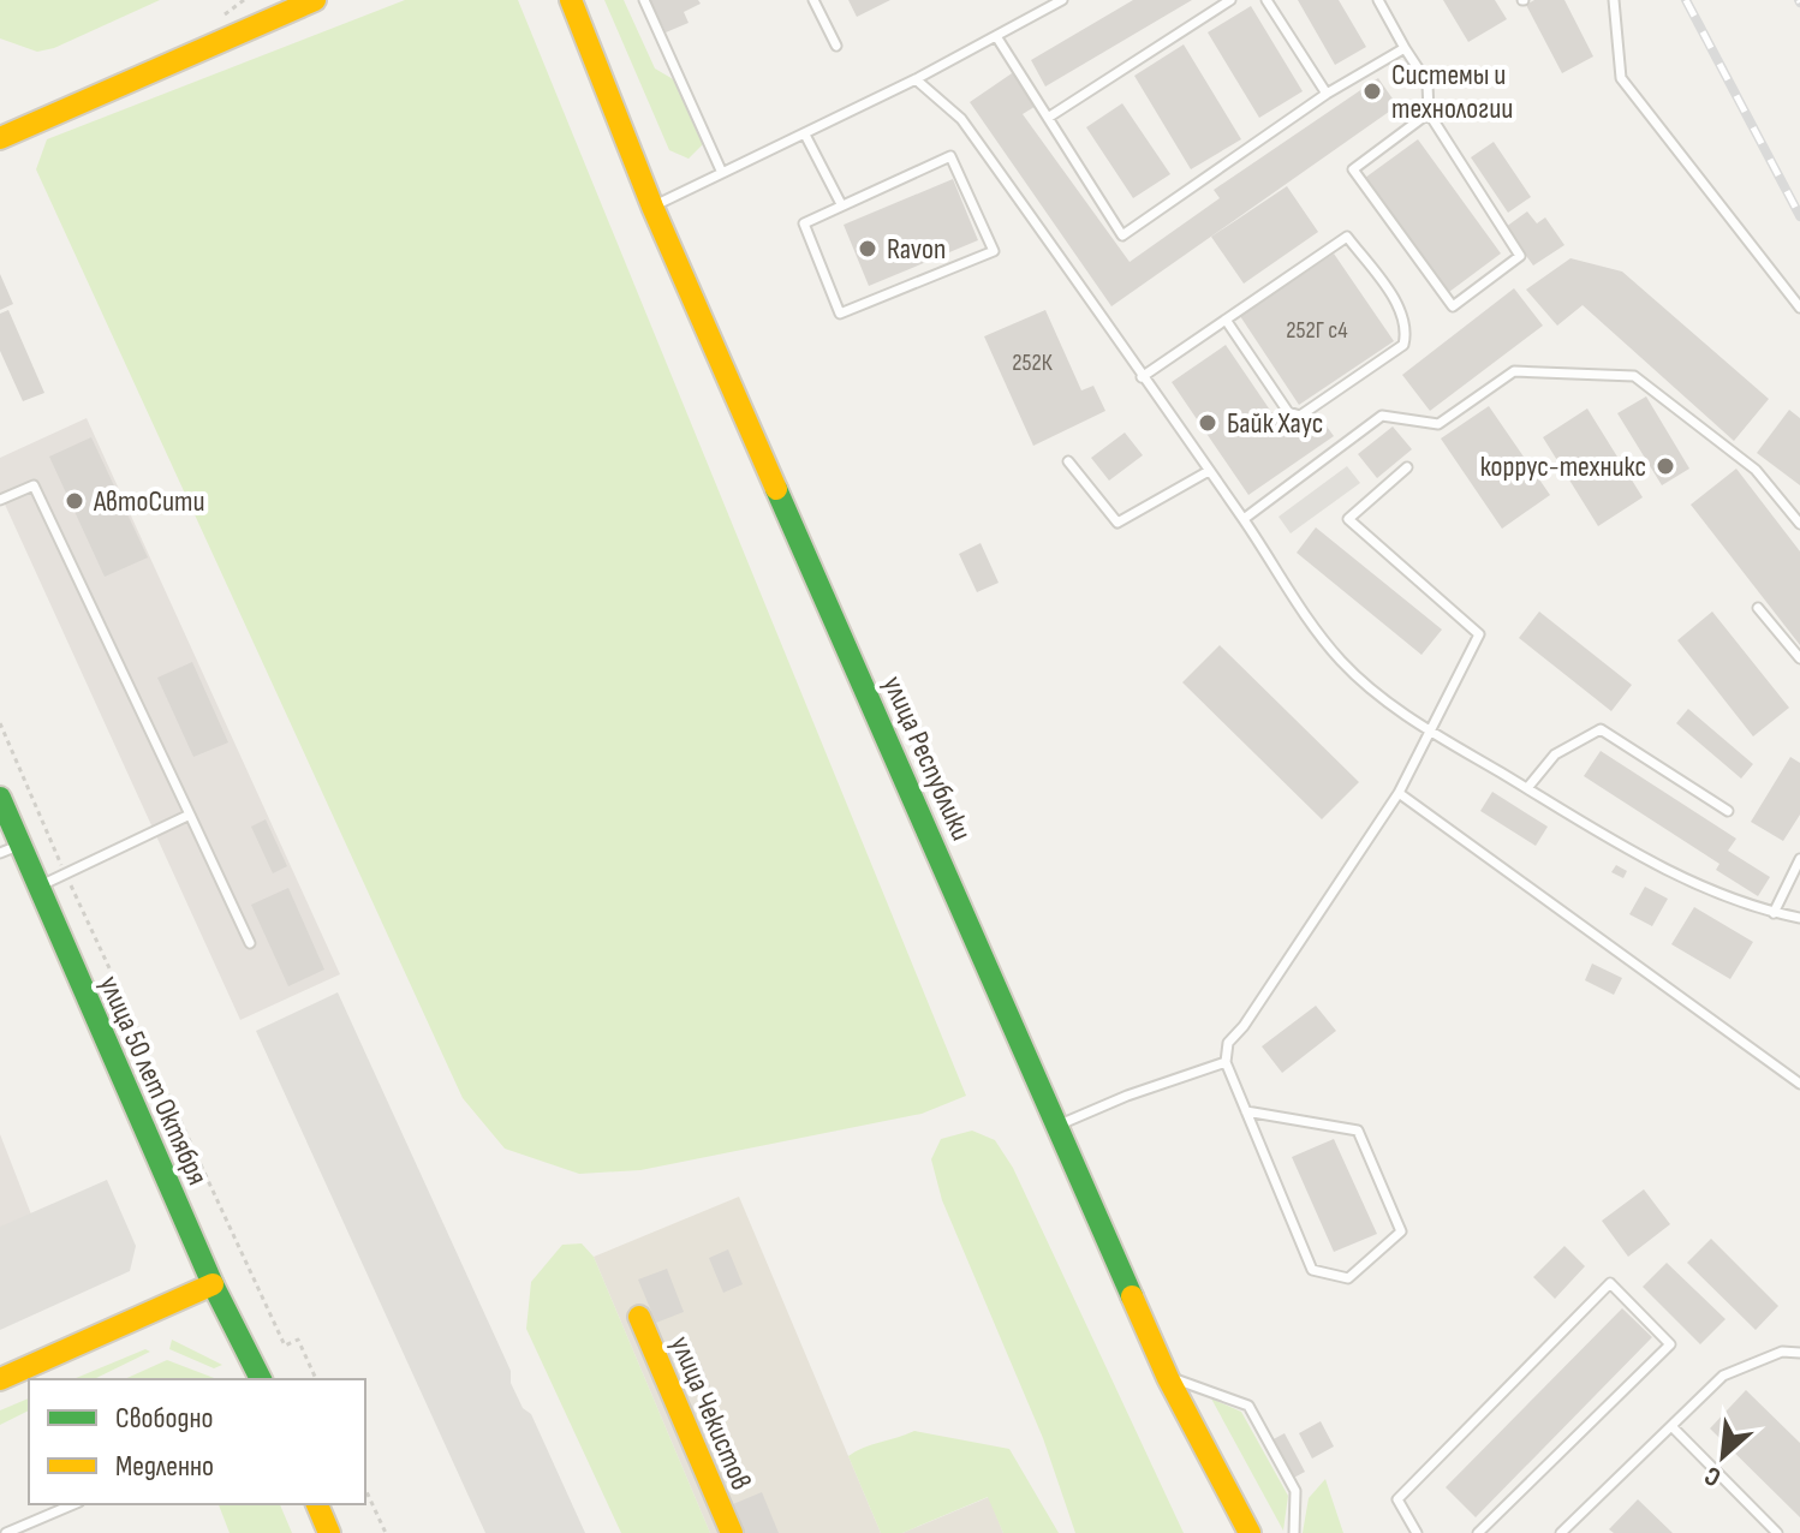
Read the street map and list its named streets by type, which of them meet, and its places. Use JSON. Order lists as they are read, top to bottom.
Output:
{
  "streets": {
    "main road": ["улица Республики", "улица 50 лет Октября", "улица Чекистов"]
  },
  "places": [
    "Системы и технологии",
    "Ravon",
    "Байк Хаус",
    "коррус-техникс",
    "АвтоСити"
  ],
  "house_numbers": ["252Г с4", "252К"],
  "legend": ["Свободно", "Медленно"],
  "north": "bottom left"
}
